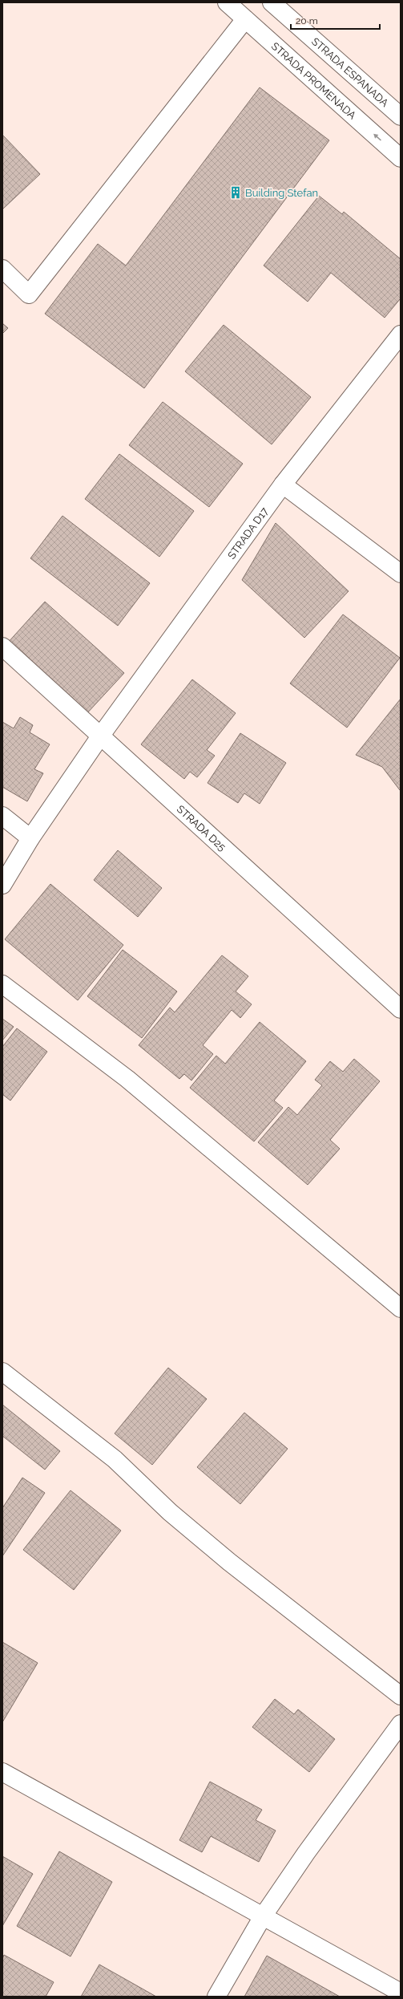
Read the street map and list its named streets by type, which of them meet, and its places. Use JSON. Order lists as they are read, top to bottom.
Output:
{
  "streets": {
    "street": [
      "STRADA ESPANADA",
      "STRADA PROMENADA",
      "STRADA D17",
      "STRADA D25"
    ]
  },
  "crossings": [
    ["STRADA D17", "STRADA D25"]
  ],
  "one_way": ["STRADA PROMENADA"],
  "places": {
    "building": ["Building Stefan"]
  },
  "scale_bar": "20 m"
}
